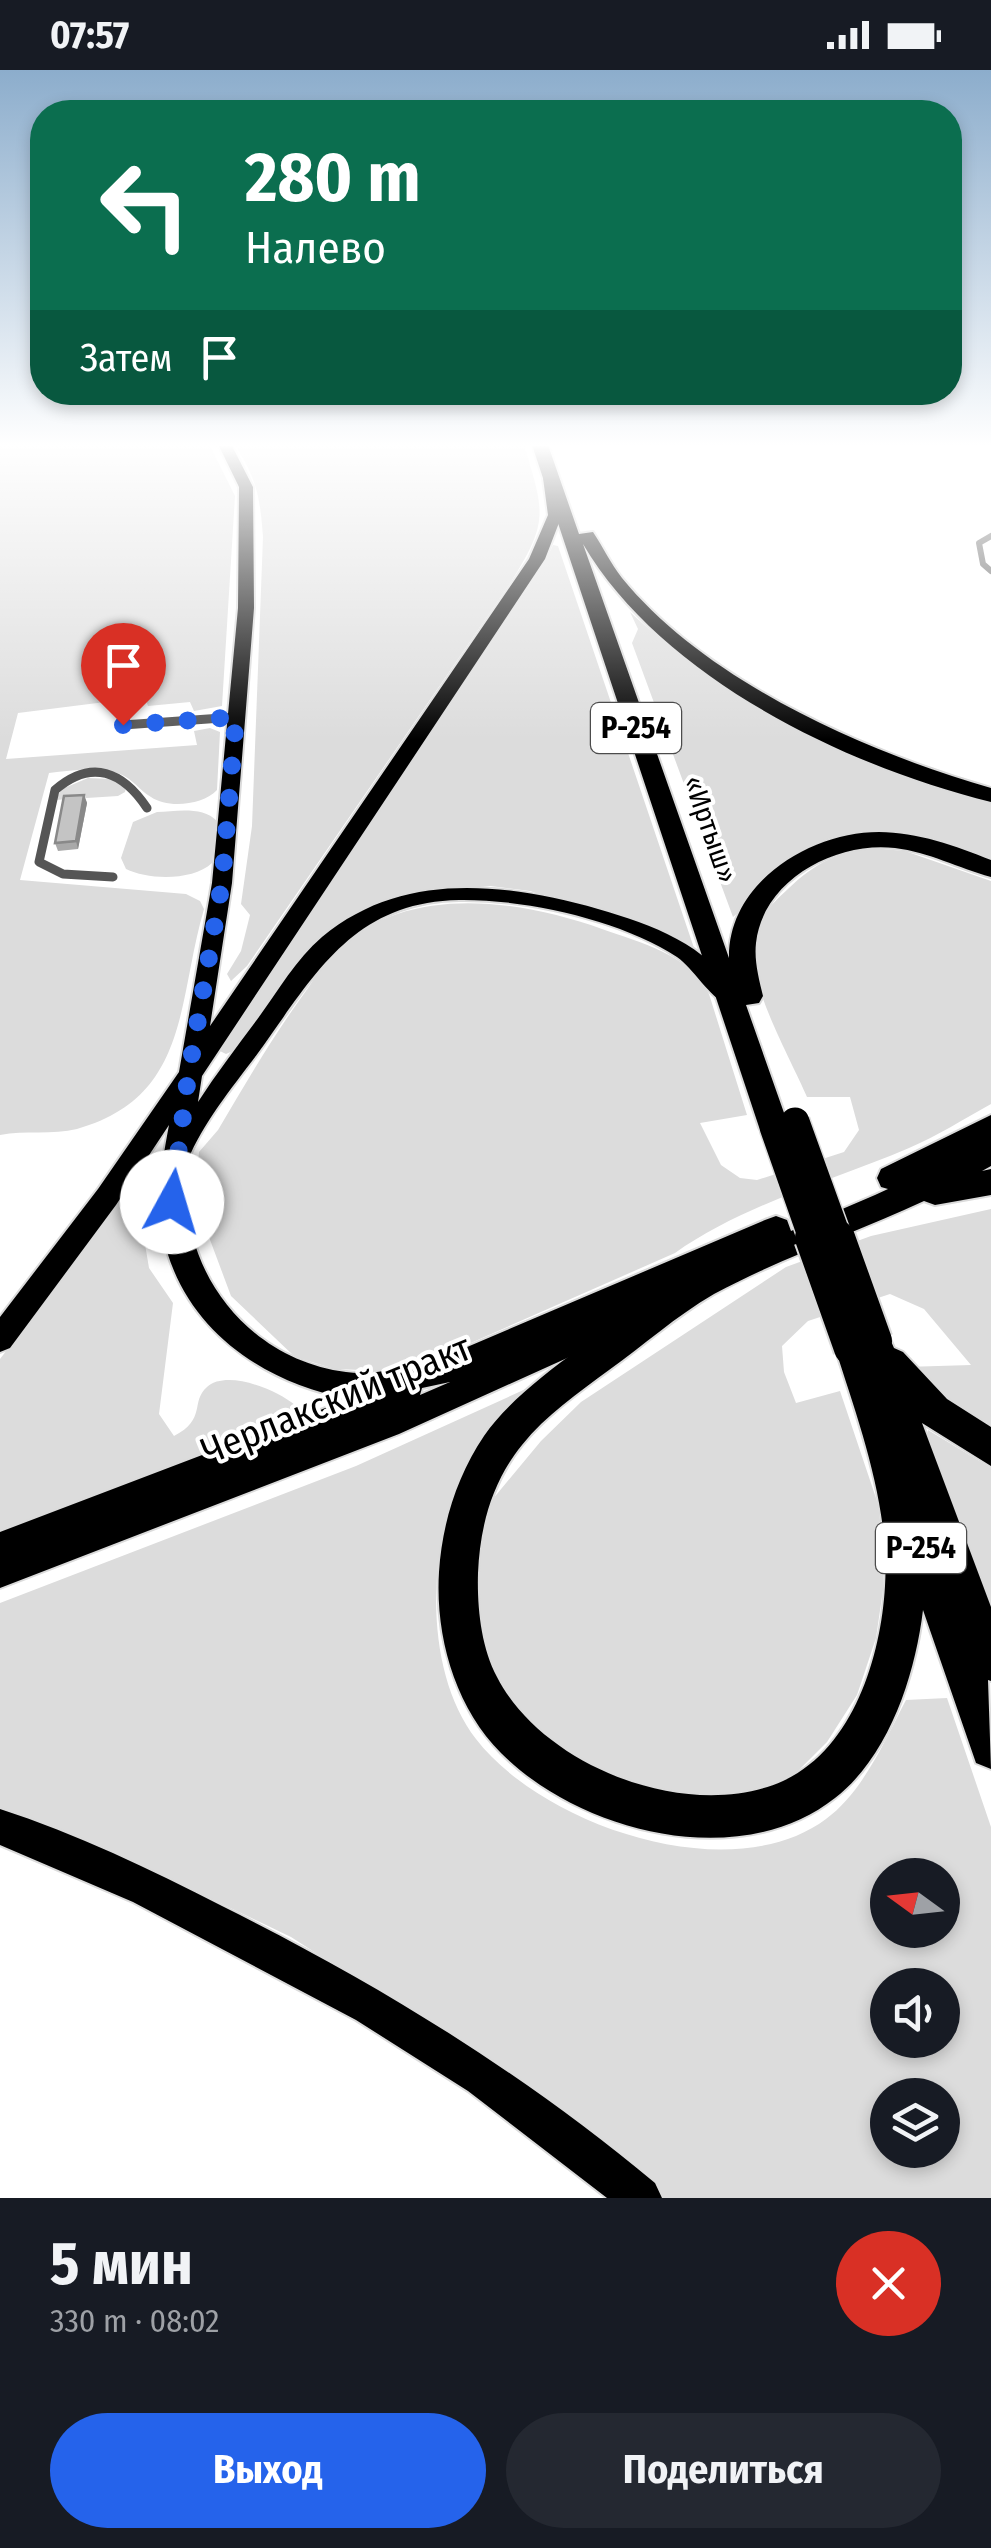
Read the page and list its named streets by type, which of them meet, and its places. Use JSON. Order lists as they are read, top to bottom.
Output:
{
  "streets": {
    "highway": ["Р-254", "«Иртыш»"],
    "main road": ["Черлакский тракт"]
  },
  "crossings": [
    ["Р-254", "«Иртыш»"]
  ],
  "north": "left",
  "page": {
    "status": "07:57",
    "turn": ["280 m", "Налево"],
    "then": "Затем",
    "heading": ["5 мин", "330 m · 08:02"],
    "buttons": ["Выход", "Поделиться"]
  }
}
